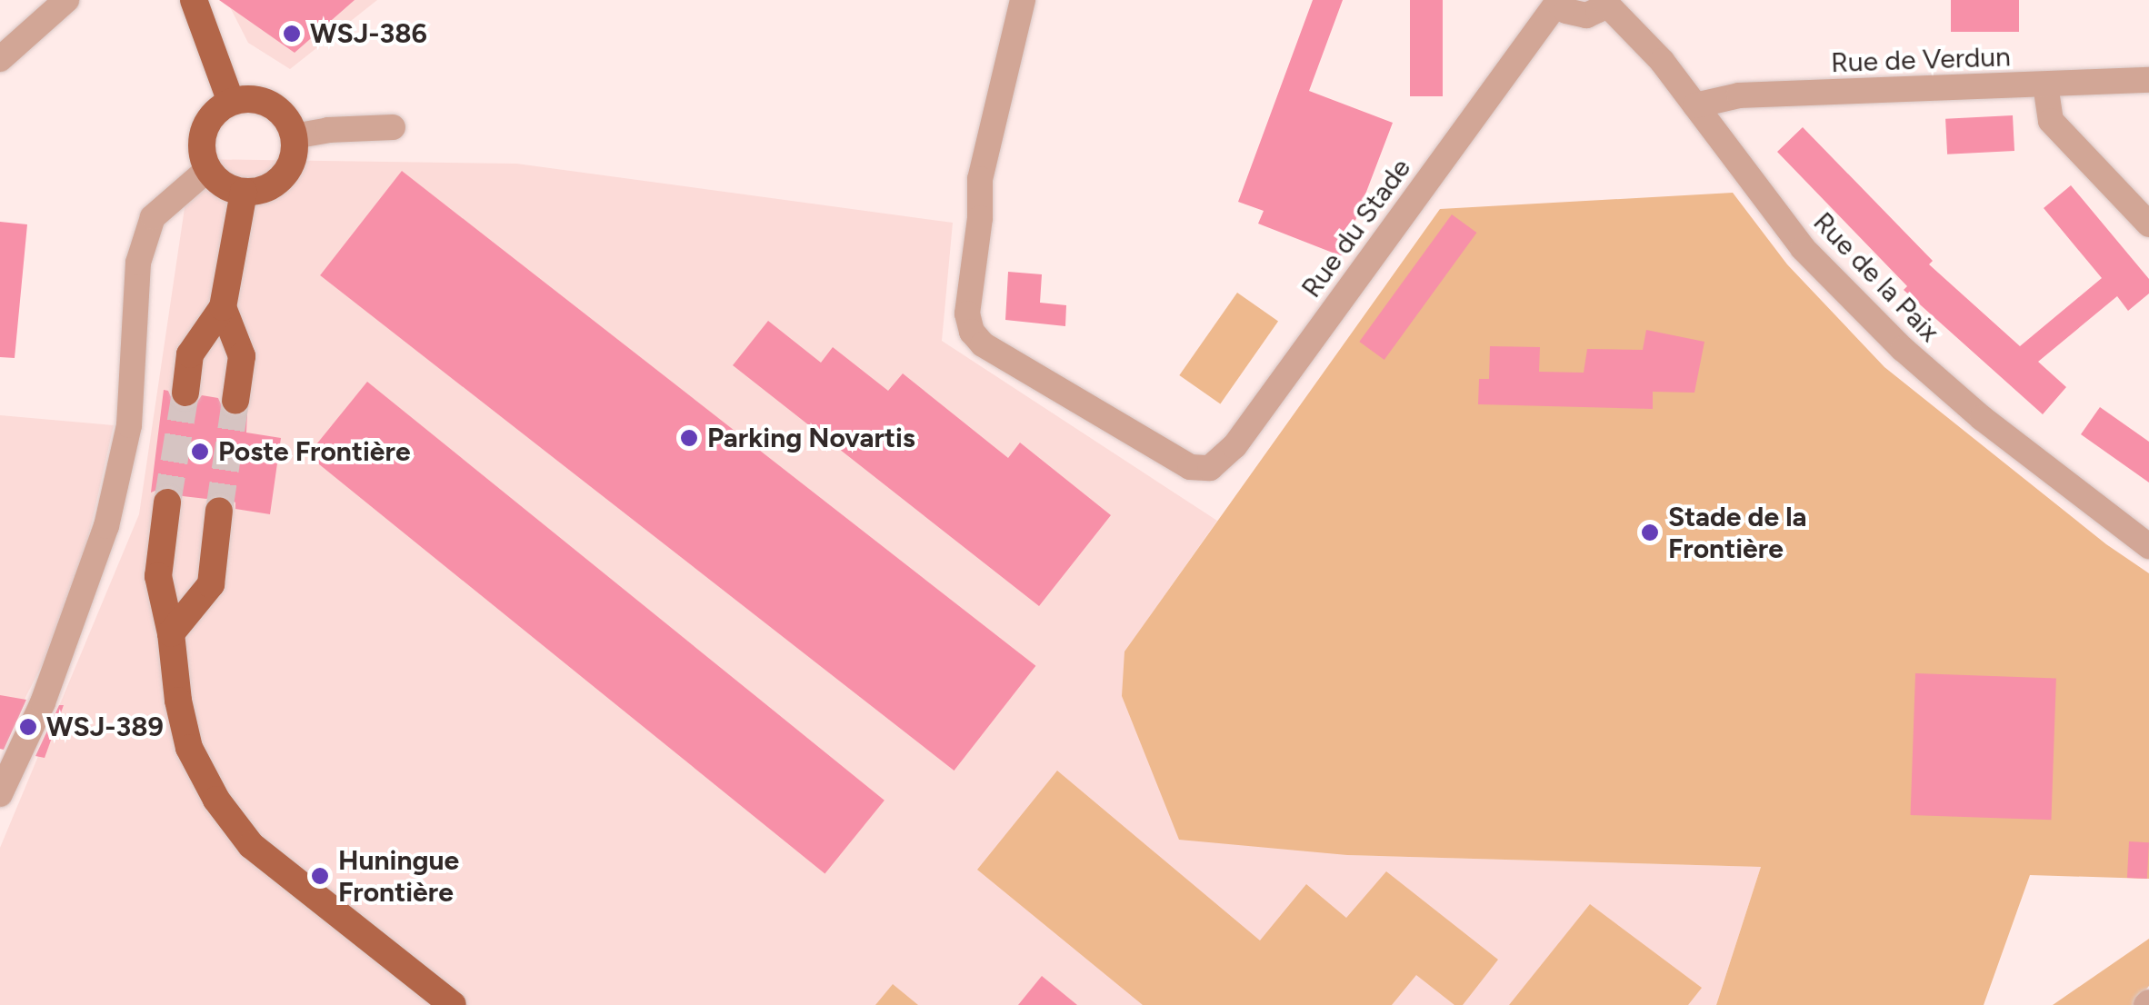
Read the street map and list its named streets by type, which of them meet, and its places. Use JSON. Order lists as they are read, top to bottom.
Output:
{
  "streets": {
    "street": ["Rue de Verdun", "Rue du Stade", "Rue de la Paix"]
  },
  "crossings": [
    ["Rue de Verdun", "Rue de la Paix"]
  ],
  "places": [
    "WSJ-386",
    "Parking Novartis",
    "Poste Frontière",
    "Stade de la Frontière",
    "WSJ-389",
    "Huningue Frontière"
  ]
}
